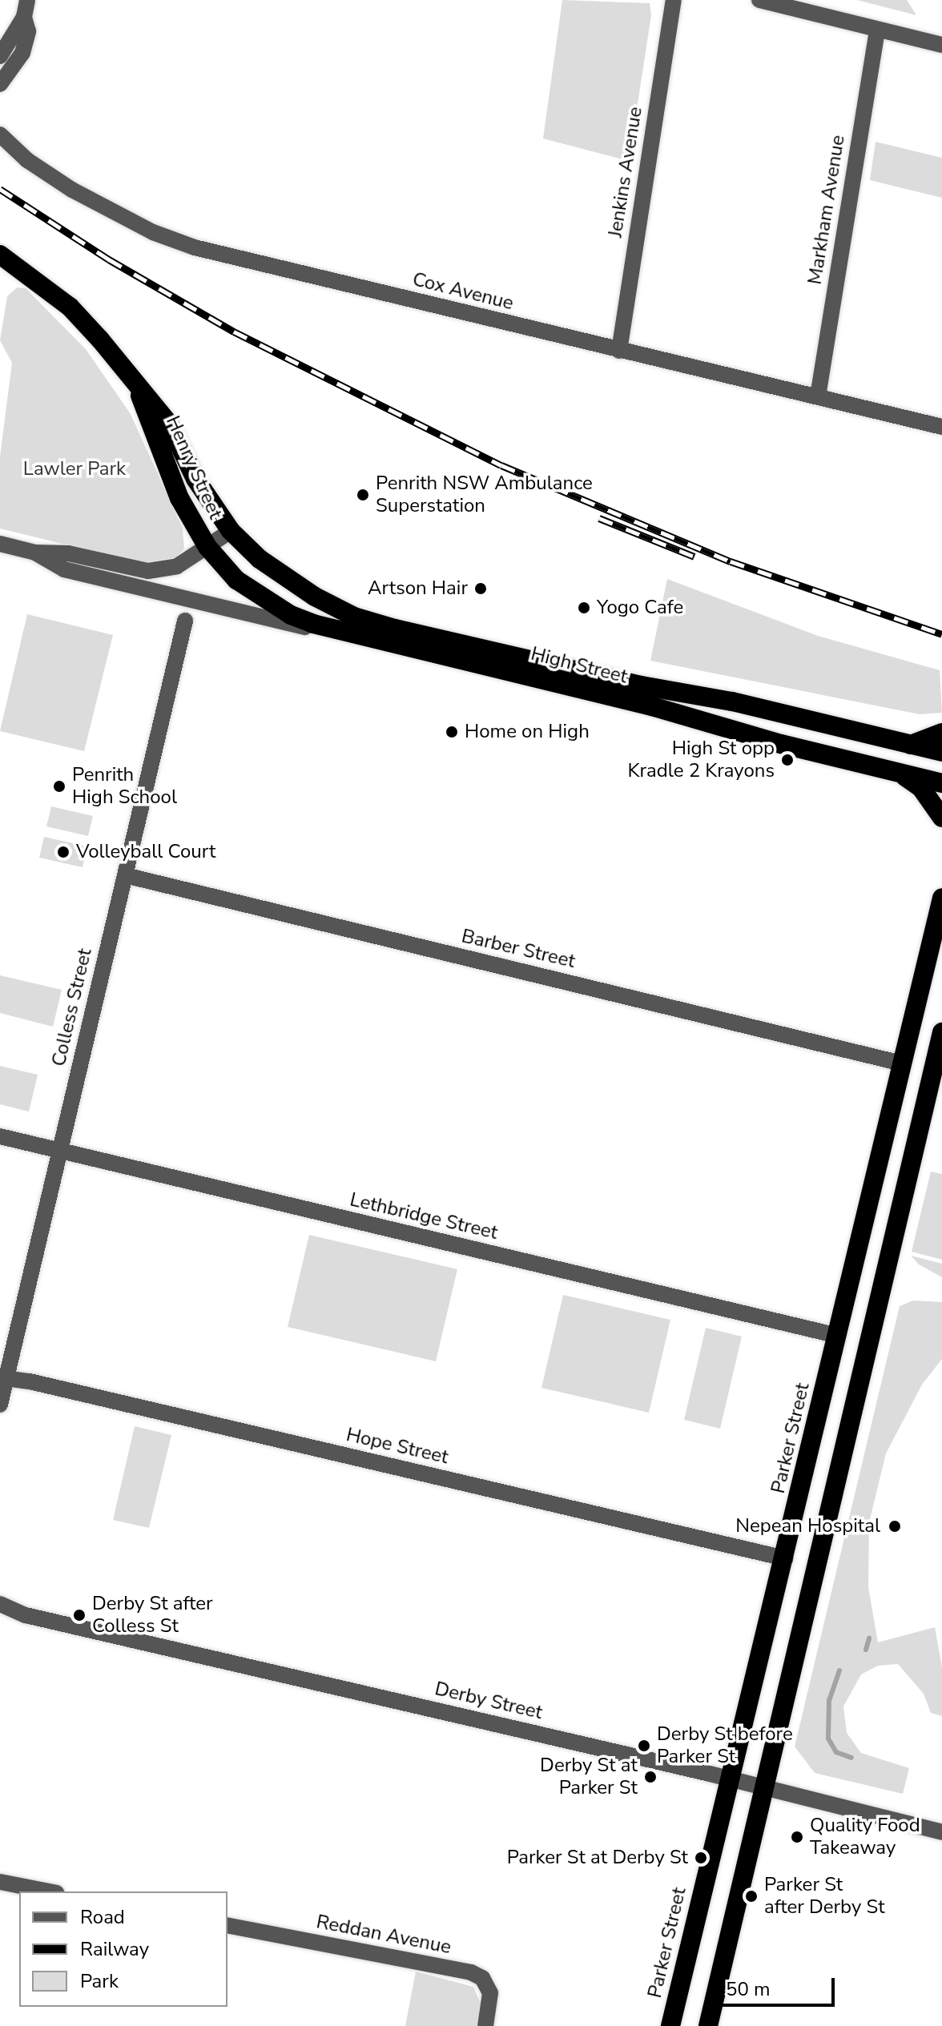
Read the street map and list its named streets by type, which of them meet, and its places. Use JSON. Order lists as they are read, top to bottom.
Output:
{
  "streets": {
    "highway": ["Henry Street", "High Street", "Parker Street"],
    "street": [
      "Jenkins Avenue",
      "Markham Avenue",
      "Cox Avenue",
      "Barber Street",
      "Colless Street",
      "Lethbridge Street",
      "Hope Street",
      "Derby Street",
      "Reddan Avenue"
    ]
  },
  "crossings": [
    ["Jenkins Avenue", "Cox Avenue"],
    ["Markham Avenue", "Cox Avenue"],
    ["Henry Street", "High Street"],
    ["Barber Street", "Colless Street"],
    ["Barber Street", "Parker Street"],
    ["Colless Street", "Lethbridge Street"],
    ["Colless Street", "Hope Street"],
    ["Lethbridge Street", "Parker Street"],
    ["Parker Street", "Hope Street"],
    ["Parker Street", "Derby Street"]
  ],
  "parks": ["Lawler Park"],
  "places": [
    "Penrith NSW Ambulance Superstation",
    "Artson Hair",
    "Yogo Cafe",
    "Home on High",
    "High St opp Kradle 2 Krayons",
    "Penrith High School",
    "Volleyball Court",
    "Nepean Hospital",
    "Derby St after Colless St",
    "Derby St before Parker St",
    "Derby St at Parker St",
    "Quality Food Takeaway",
    "Parker St at Derby St",
    "Parker St after Derby St"
  ],
  "legend": ["Road", "Railway", "Park"],
  "scale_bar": "50 m"
}
